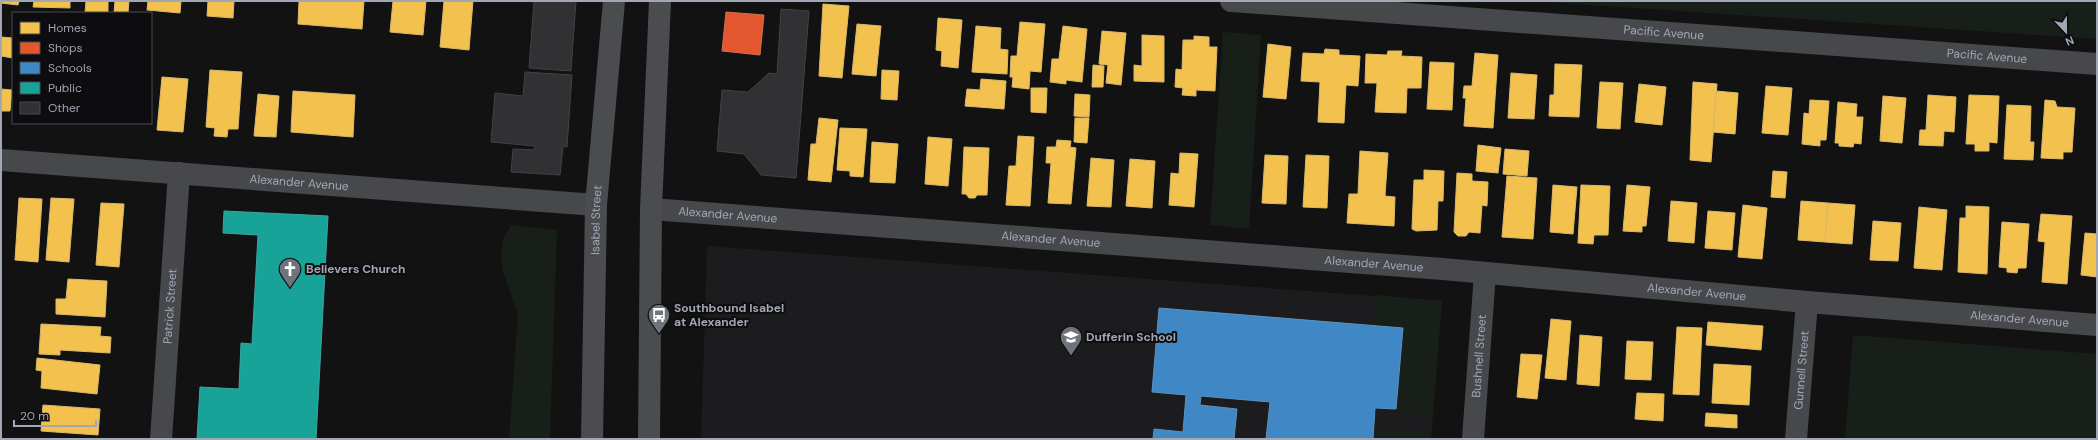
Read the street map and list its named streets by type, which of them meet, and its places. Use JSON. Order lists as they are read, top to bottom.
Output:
{
  "streets": {
    "main road": ["Isabel Street"],
    "street": [
      "Pacific Avenue",
      "Alexander Avenue",
      "Patrick Street",
      "Bushnell Street",
      "Gunnell Street"
    ]
  },
  "crossings": [
    ["Alexander Avenue", "Isabel Street"],
    ["Alexander Avenue", "Patrick Street"],
    ["Alexander Avenue", "Bushnell Street"],
    ["Alexander Avenue", "Gunnell Street"]
  ],
  "places": {
    "church": ["Believers Church"],
    "bus stop": ["Southbound Isabel at Alexander"],
    "school or university": ["Dufferin School"]
  },
  "legend": [
    "Homes",
    "Shops",
    "Schools",
    "Public",
    "Other"
  ],
  "scale_bar": "20 m",
  "north": "bottom"
}
